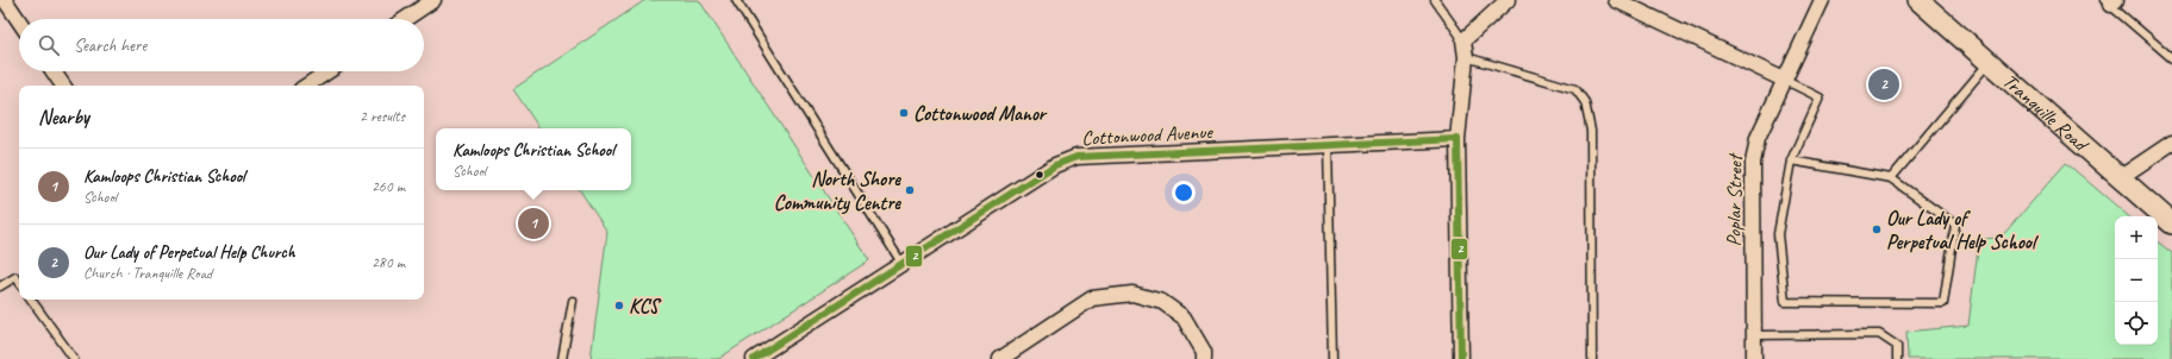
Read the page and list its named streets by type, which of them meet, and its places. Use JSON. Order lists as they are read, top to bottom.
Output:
{
  "streets": {
    "main road": ["Tranquille Road"],
    "street": ["Cottonwood Avenue", "Poplar Street"]
  },
  "places": [
    "Cottonwood Manor",
    "North Shore Community Centre",
    "Our Lady of Perpetual Help School",
    "KCS"
  ],
  "lines": ["transit line 2"],
  "page": {
    "search": "Search here",
    "pins": ["2", "1"],
    "heading": ["Nearby", "2 results"],
    "popup": ["Kamloops Christian School", "School"],
    "list": [
      {
        "mark": "1",
        "name": "Kamloops Christian School",
        "note": "School",
        "value": "260 m"
      },
      {
        "mark": "2",
        "name": "Our Lady of Perpetual Help Church",
        "note": "Church · Tranquille Road",
        "value": "280 m"
      }
    ],
    "map_buttons": ["+", "−"]
  }
}
